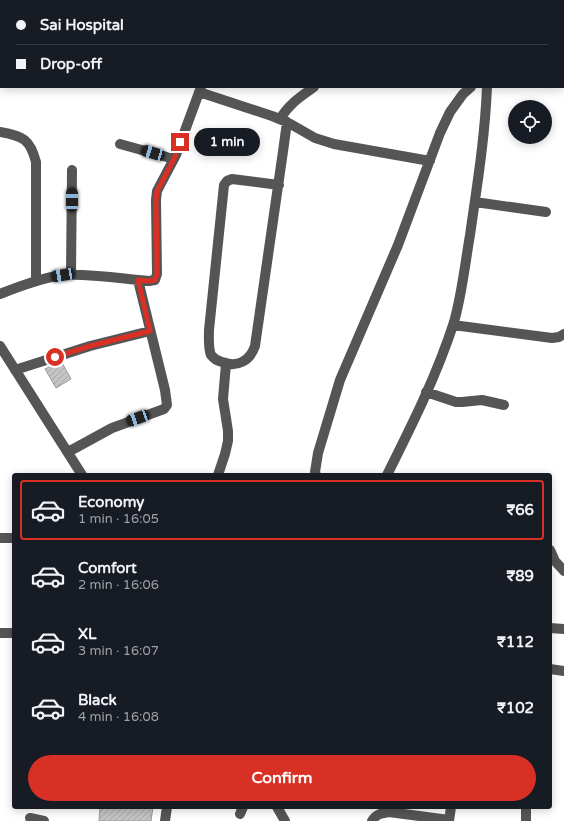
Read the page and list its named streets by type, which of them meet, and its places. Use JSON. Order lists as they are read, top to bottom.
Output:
{
  "page": {
    "banner": ["Sai Hospital", "Drop-off"],
    "bubble": "1 min",
    "list": [
      {
        "name": "Economy",
        "note": "1 min · 16:05",
        "value": "₹66"
      },
      {
        "name": "Comfort",
        "note": "2 min · 16:06",
        "value": "₹89"
      },
      {
        "name": "XL",
        "note": "3 min · 16:07",
        "value": "₹112"
      },
      {
        "name": "Black",
        "note": "4 min · 16:08",
        "value": "₹102"
      }
    ],
    "buttons": "Confirm"
  }
}
